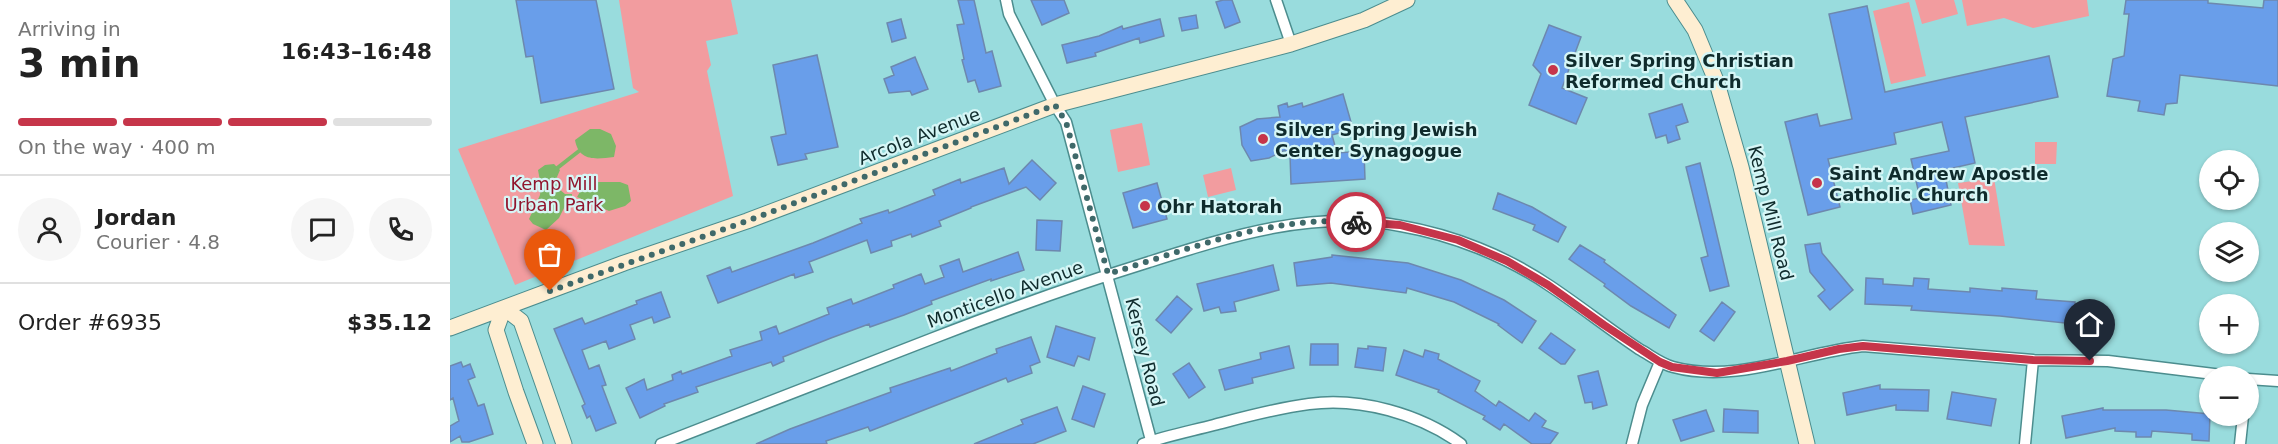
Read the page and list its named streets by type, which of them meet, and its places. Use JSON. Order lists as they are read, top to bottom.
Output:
{
  "streets": {
    "street": [
      "Arcola Avenue",
      "Kemp Mill Road",
      "Monticello Avenue",
      "Kersey Road"
    ]
  },
  "crossings": [
    ["Arcola Avenue", "Kersey Road"],
    ["Kemp Mill Road", "Monticello Avenue"],
    ["Monticello Avenue", "Kersey Road"]
  ],
  "parks": ["Kemp Mill Urban Park"],
  "places": [
    "Silver Spring Christian Reformed Church",
    "Silver Spring Jewish Center Synagogue",
    "Saint Andrew Apostle Catholic Church",
    "Ohr Hatorah"
  ],
  "page": {
    "heading": ["3 min", "Arriving in", "16:43–16:48"],
    "panel": [
      "Jordan",
      "Courier · 4.8",
      "Order #6935",
      "$35.12"
    ],
    "bar": "On the way · 400 m",
    "map_buttons": ["+", "−"]
  }
}
